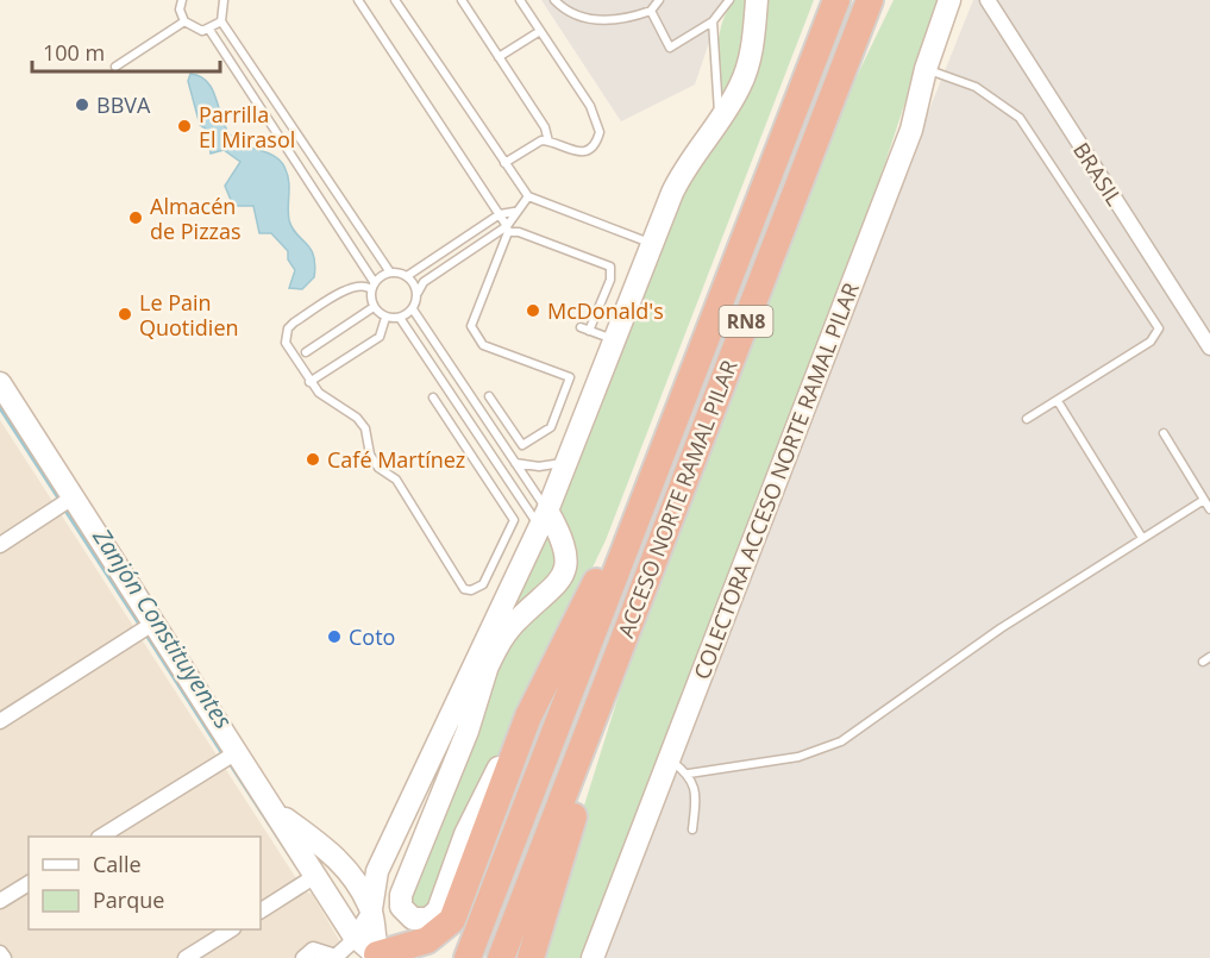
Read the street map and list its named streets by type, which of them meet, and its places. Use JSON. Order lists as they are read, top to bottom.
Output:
{
  "streets": {
    "highway": ["RN8", "ACCESO NORTE RAMAL PILAR"],
    "street": ["BRASIL", "COLECTORA ACCESO NORTE RAMAL PILAR"]
  },
  "water": ["Zanjón Constituyentes"],
  "places": [
    "BBVA",
    "Parrilla El Mirasol",
    "Almacén de Pizzas",
    "McDonald's",
    "Le Pain Quotidien",
    "Café Martínez",
    "Coto"
  ],
  "legend": ["Calle", "Parque"],
  "scale_bar": "100 m"
}
